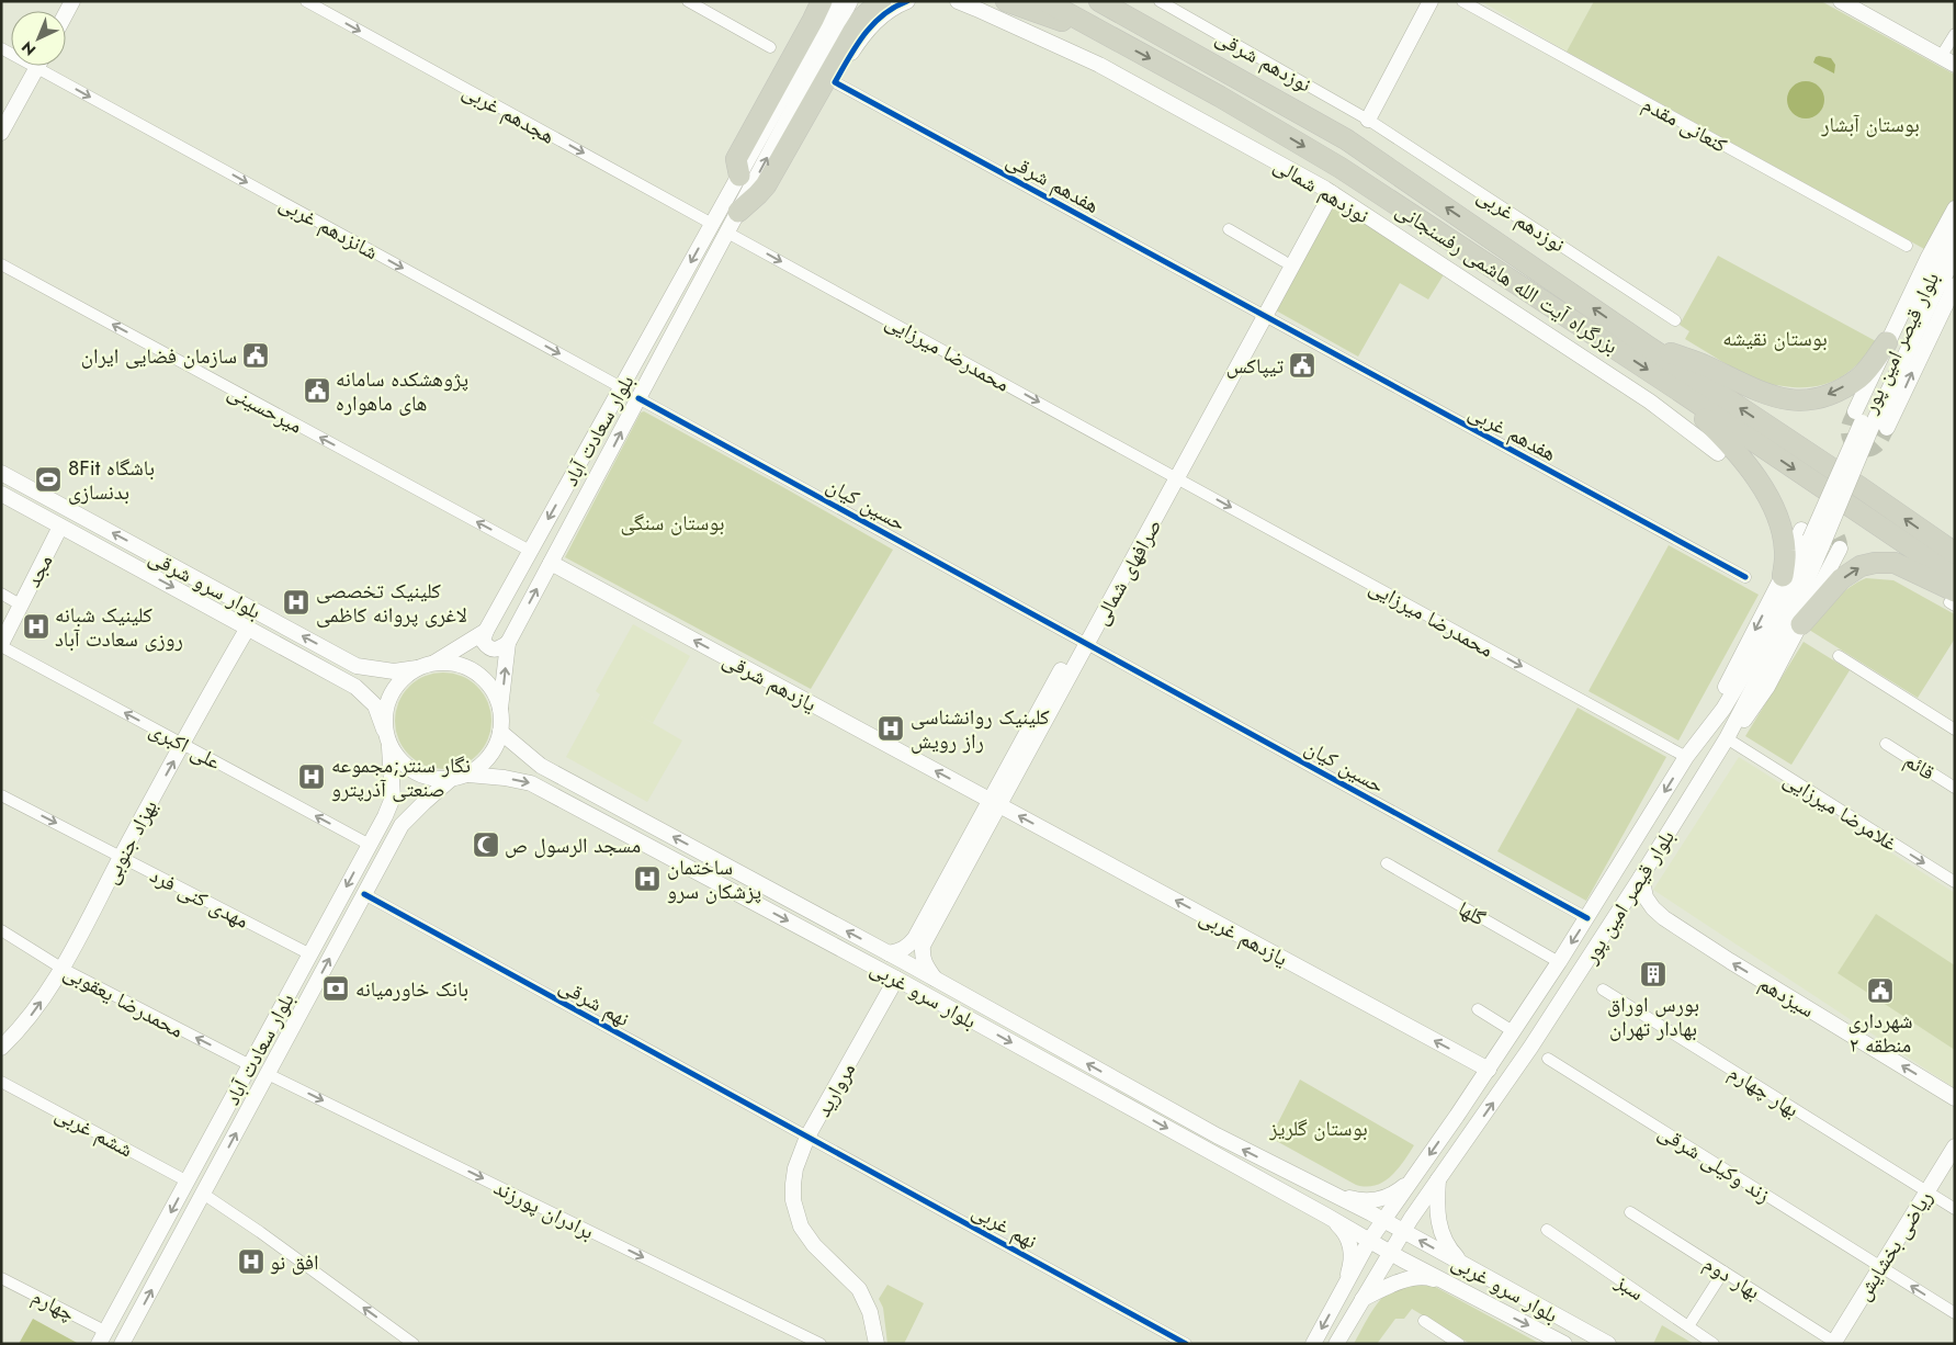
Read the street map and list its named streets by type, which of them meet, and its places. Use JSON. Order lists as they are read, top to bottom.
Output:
{
  "streets": {
    "highway": ["بزرگراه آیت الله هاشمی رفسنجانی"],
    "main road": [
      "نوزدهم شمالی",
      "بلوار قیصر امین پور",
      "بلوار سعادت آباد",
      "مجد",
      "صرافهای شمالی",
      "بلوار سرو شرقی",
      "یازدهم شرقی",
      "بهزاد جنوبی",
      "یازدهم غربی",
      "بلوار سرو غربی",
      "سیزدهم",
      "مروارید",
      "ریاضی بخشایش"
    ],
    "street": [
      "نوزدهم شرقی",
      "هجدهم غربی",
      "کنعانی مقدم",
      "هفدهم شرقی",
      "نوزدهم غربی",
      "شانزدهم غربی",
      "محمدرضا میرزایی",
      "میرحسینی",
      "هفدهم غربی",
      "حسین کیان",
      "علی اکبری",
      "قائم",
      "غلامرضا میرزایی",
      "مهدی کنی فرد",
      "گلها",
      "محمدرضا یعقوبی",
      "نهم شرقی",
      "بهار چهارم",
      "ششم غربی",
      "زند وکیلی شرقی",
      "برادران پورزند",
      "نهم غربی",
      "بهار دوم",
      "سبز",
      "چهارم"
    ]
  },
  "crossings": [
    ["نوزدهم شرقی", "نوزدهم غربی"],
    ["هجدهم غربی", "بلوار سعادت آباد"],
    ["هفدهم شرقی", "هفدهم غربی"],
    ["هفدهم شرقی", "صرافهای شمالی"],
    ["نوزدهم شمالی", "صرافهای شمالی"],
    ["شانزدهم غربی", "بلوار سعادت آباد"],
    ["بلوار قیصر امین پور", "محمدرضا میرزایی"],
    ["بلوار قیصر امین پور", "حسین کیان"],
    ["بلوار قیصر امین پور", "غلامرضا میرزایی"],
    ["بلوار قیصر امین پور", "گلها"],
    ["بلوار قیصر امین پور", "یازدهم غربی"],
    ["بلوار قیصر امین پور", "بلوار سرو غربی"],
    ["بلوار قیصر امین پور", "سیزدهم"],
    ["محمدرضا میرزایی", "بلوار سعادت آباد"],
    ["محمدرضا میرزایی", "صرافهای شمالی"],
    ["میرحسینی", "بلوار سعادت آباد"],
    ["بلوار سعادت آباد", "حسین کیان"],
    ["بلوار سعادت آباد", "بلوار سرو شرقی"],
    ["بلوار سعادت آباد", "یازدهم شرقی"],
    ["بلوار سعادت آباد", "علی اکبری"],
    ["بلوار سعادت آباد", "مهدی کنی فرد"],
    ["بلوار سعادت آباد", "بلوار سرو غربی"],
    ["بلوار سعادت آباد", "محمدرضا یعقوبی"],
    ["بلوار سعادت آباد", "نهم شرقی"],
    ["بلوار سعادت آباد", "ششم غربی"],
    ["بلوار سعادت آباد", "برادران پورزند"],
    ["بلوار سعادت آباد", "چهارم"],
    ["هفدهم غربی", "صرافهای شمالی"],
    ["حسین کیان", "صرافهای شمالی"],
    ["مجد", "بلوار سرو شرقی"],
    ["مجد", "علی اکبری"],
    ["صرافهای شمالی", "یازدهم شرقی"],
    ["صرافهای شمالی", "یازدهم غربی"],
    ["صرافهای شمالی", "بلوار سرو غربی"],
    ["بلوار سرو شرقی", "بهزاد جنوبی"],
    ["بلوار سرو شرقی", "بلوار سرو غربی"],
    ["یازدهم شرقی", "یازدهم غربی"],
    ["علی اکبری", "بهزاد جنوبی"],
    ["بهزاد جنوبی", "مهدی کنی فرد"],
    ["بهزاد جنوبی", "محمدرضا یعقوبی"],
    ["بلوار سرو غربی", "مروارید"],
    ["نهم شرقی", "مروارید"],
    ["نهم شرقی", "نهم غربی"],
    ["مروارید", "نهم غربی"],
    ["بهار چهارم", "ریاضی بخشایش"],
    ["زند وکیلی شرقی", "ریاضی بخشایش"],
    ["ریاضی بخشایش", "بهار دوم"]
  ],
  "one_way": [
    "هجدهم غربی",
    "شانزدهم غربی",
    "محمدرضا میرزایی",
    "میرحسینی",
    "یازدهم شرقی",
    "علی اکبری",
    "غلامرضا میرزایی",
    "بهزاد جنوبی",
    "مهدی کنی فرد",
    "یازدهم غربی",
    "سیزدهم",
    "محمدرضا یعقوبی",
    "برادران پورزند"
  ],
  "parks": [
    "بوستان آبشار",
    "بوستان نقیشه",
    "بوستان سنگی",
    "بوستان گلریز"
  ],
  "places": {
    "public building": [
      "سازمان فضایی ایران",
      "تیپاکس",
      "پژوهشکده سامانه های ماهواره",
      "شهرداری منطقه ۲"
    ],
    "sports": ["8Fit باشگاه بدنسازی"],
    "hospital": [
      "کلینیک تخصصی لاغری پروانه کاظمی",
      "کلینیک شبانه روزی سعادت آباد",
      "کلینیک روانشناسی راز رویش",
      "نگار سنتر;مجموعه صنعتی آذرپترو",
      "ساختمان پزشکان سرو",
      "افق نو"
    ],
    "mosque": ["مسجد الرسول ص"],
    "building": ["بورس اوراق بهادار تهران"],
    "bank": ["بانک خاورمیانه"]
  },
  "north": "bottom left"
}
